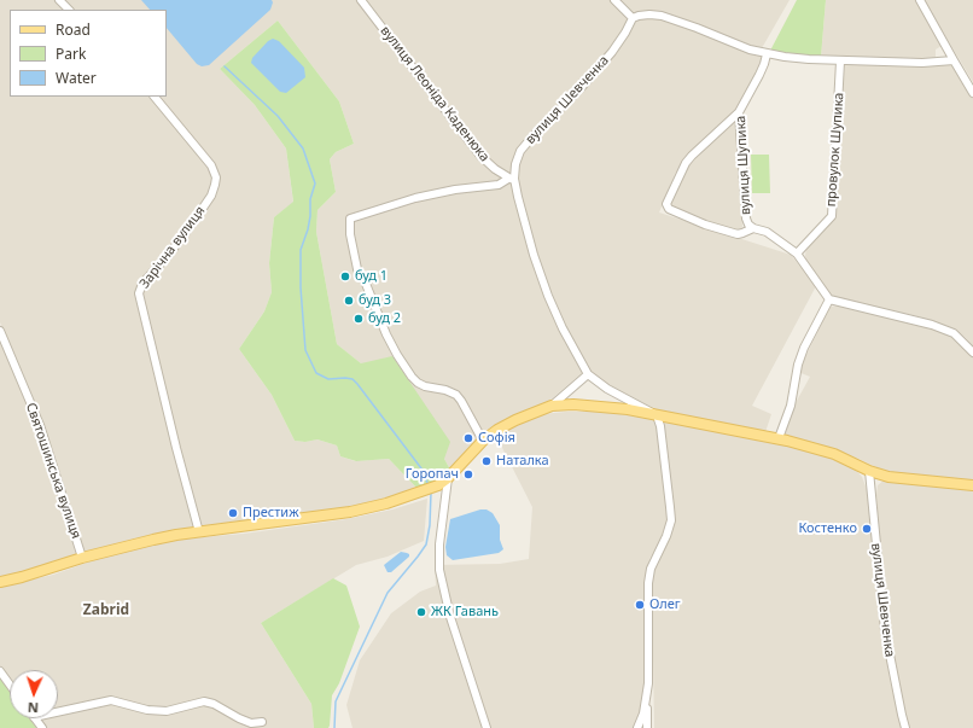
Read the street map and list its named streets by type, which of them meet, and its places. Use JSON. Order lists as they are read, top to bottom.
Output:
{
  "streets": {
    "main road": ["вулиця Шевченка"],
    "street": [
      "вулиця Леоніда Каденюка",
      "провулок Шупика",
      "вулиця Шупика",
      "Зарічна вулиця",
      "Святошинська вулиця"
    ]
  },
  "crossings": [
    ["вулиця Леоніда Каденюка", "вулиця Шевченка"],
    ["вулиця Шевченка", "Зарічна вулиця"],
    ["вулиця Шевченка", "Святошинська вулиця"],
    ["провулок Шупика", "вулиця Шупика"]
  ],
  "districts": ["Zabrid"],
  "places": [
    "буд 1",
    "буд 3",
    "буд 2",
    "Софія",
    "Наталка",
    "Горопач",
    "Престиж",
    "Костенко",
    "Олег",
    "ЖК Гавань"
  ],
  "legend": ["Road", "Park", "Water"],
  "north": "bottom"
}
